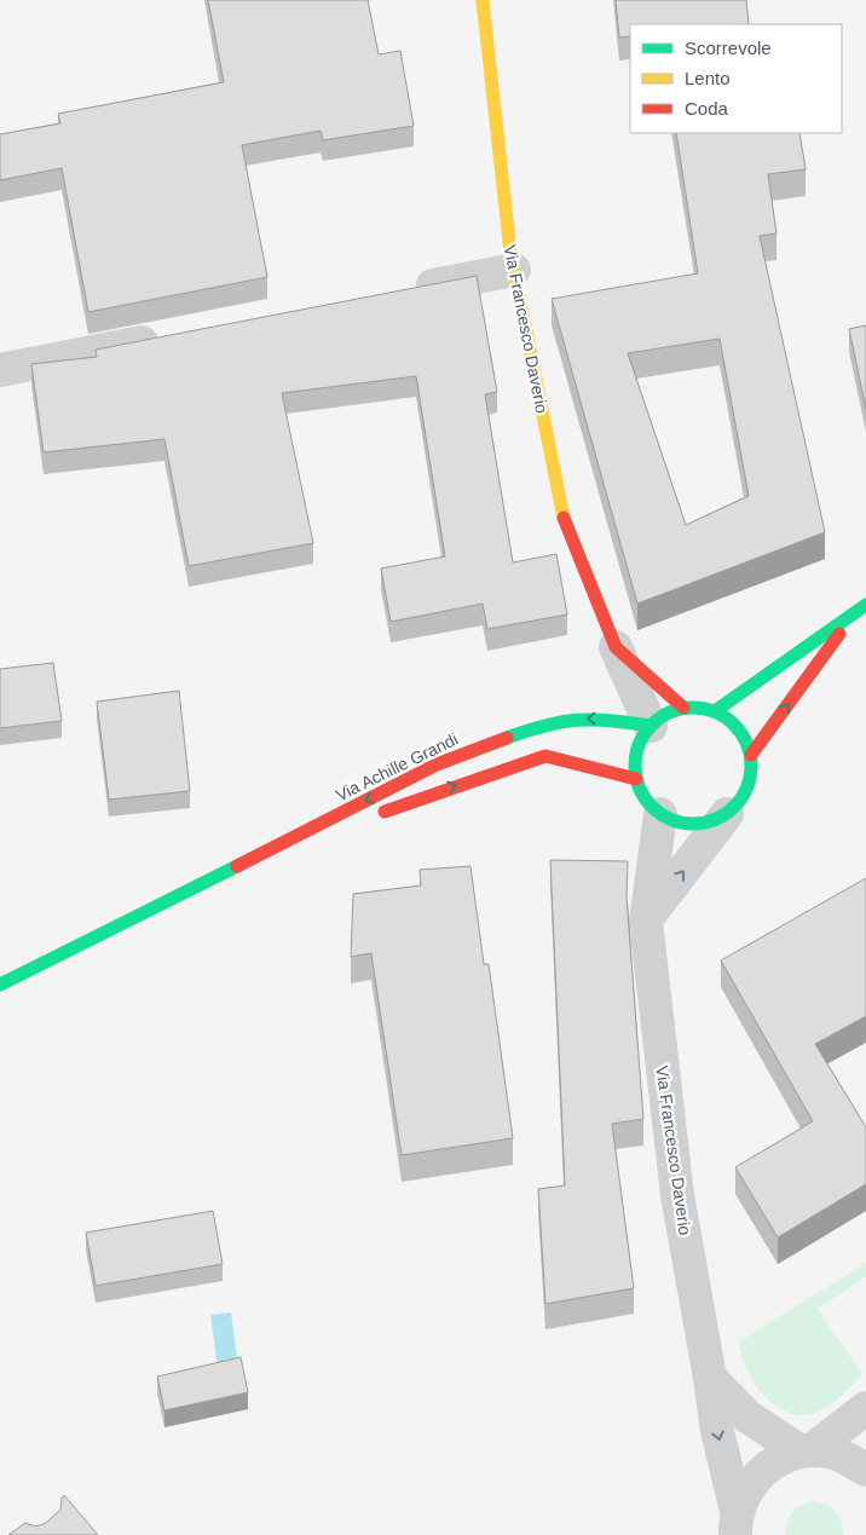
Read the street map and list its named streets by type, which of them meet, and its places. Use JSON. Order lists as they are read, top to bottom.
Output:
{
  "streets": {
    "main road": ["Via Francesco Daverio", "Via Achille Grandi"]
  },
  "crossings": [
    ["Via Francesco Daverio", "Via Achille Grandi"]
  ],
  "legend": ["Scorrevole", "Lento", "Coda"]
}
